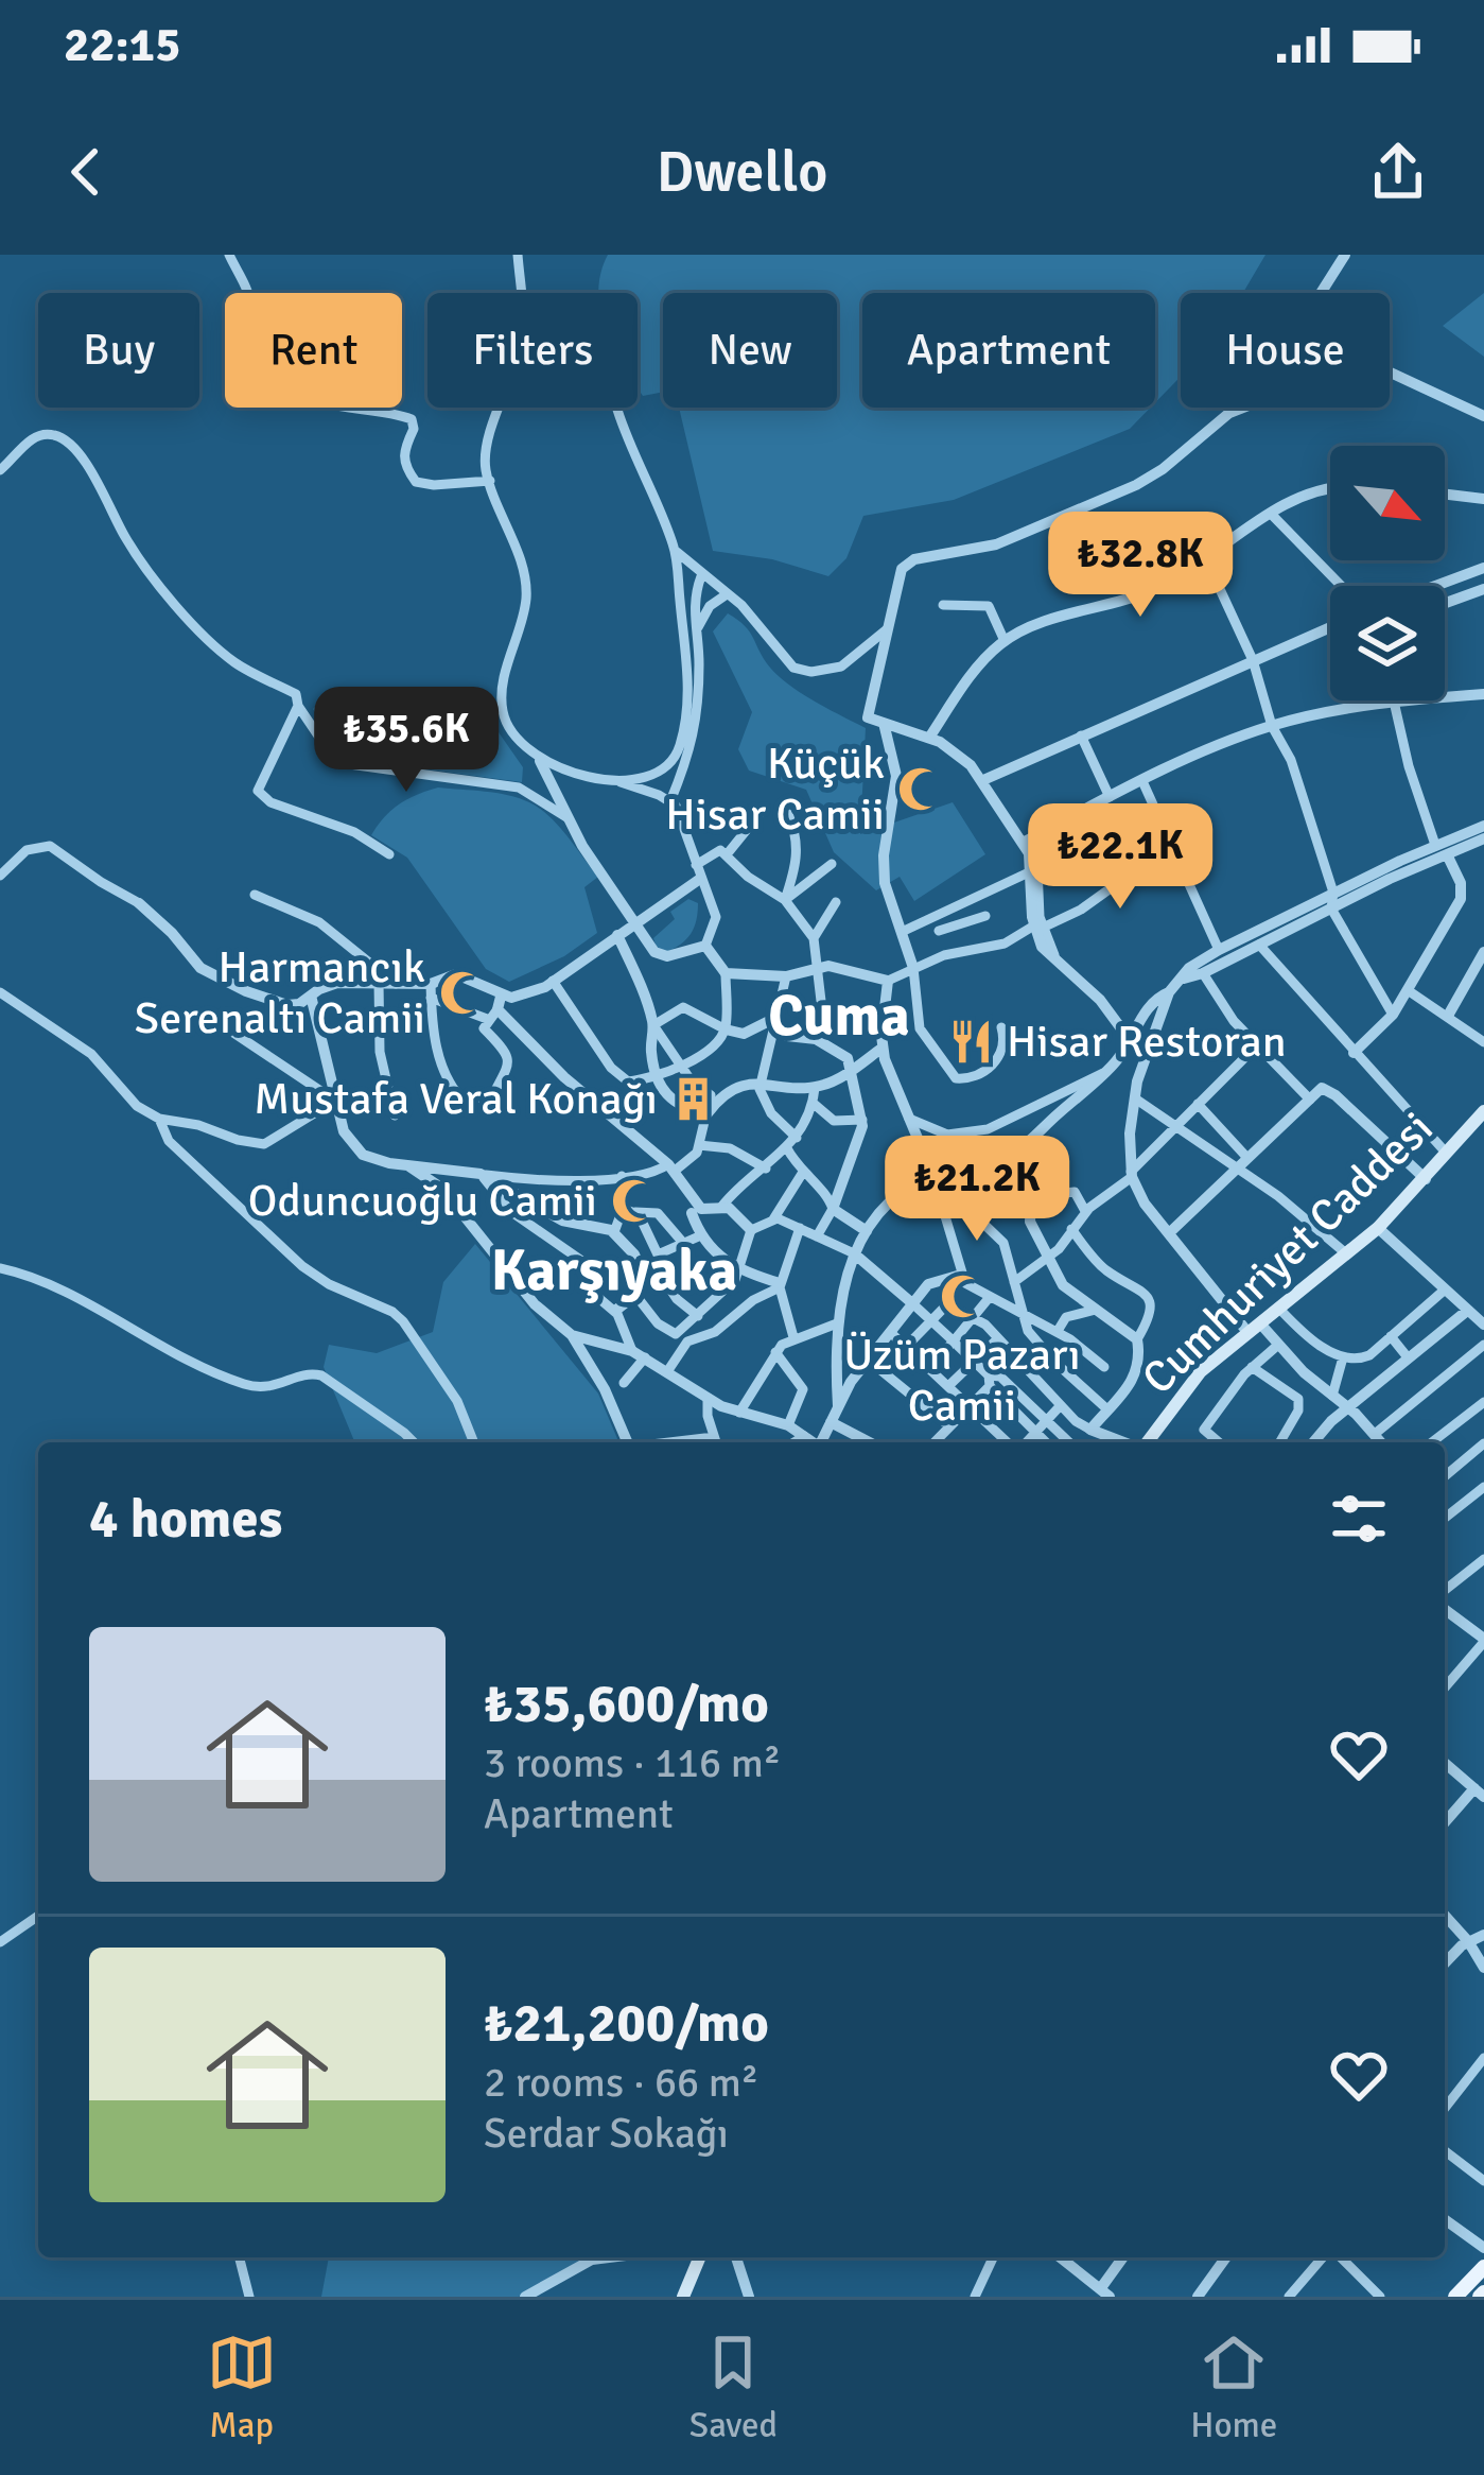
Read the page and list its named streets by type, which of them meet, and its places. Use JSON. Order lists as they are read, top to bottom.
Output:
{
  "streets": {
    "main road": ["Cumhuriyet Caddesi"]
  },
  "districts": ["Cuma", "Karşıyaka"],
  "places": {
    "mosque": [
      "Küçük Hisar Camii",
      "Harmancık Serenaltı Camii",
      "Oduncuoğlu Camii",
      "Üzüm Pazarı Camii"
    ],
    "restaurant": ["Hisar Restoran"],
    "building": ["Mustafa Veral Konağı"]
  },
  "north": "bottom right",
  "page": {
    "status": "22:15",
    "header": "Dwello",
    "chip": [
      "Buy",
      "Rent",
      "Filters",
      "New",
      "Apartment",
      "House"
    ],
    "price": [
      "₺32.8K",
      "₺35.6K",
      "₺22.1K",
      "₺21.2K"
    ],
    "heading": "4 homes",
    "list": [
      {
        "name": "₺35,600/mo",
        "note": "3 rooms · 116 m² · Apartment"
      },
      {
        "name": "₺21,200/mo",
        "note": "2 rooms · 66 m² · Serdar Sokağı"
      }
    ],
    "tabs": ["Map", "Saved", "Home"]
  }
}
